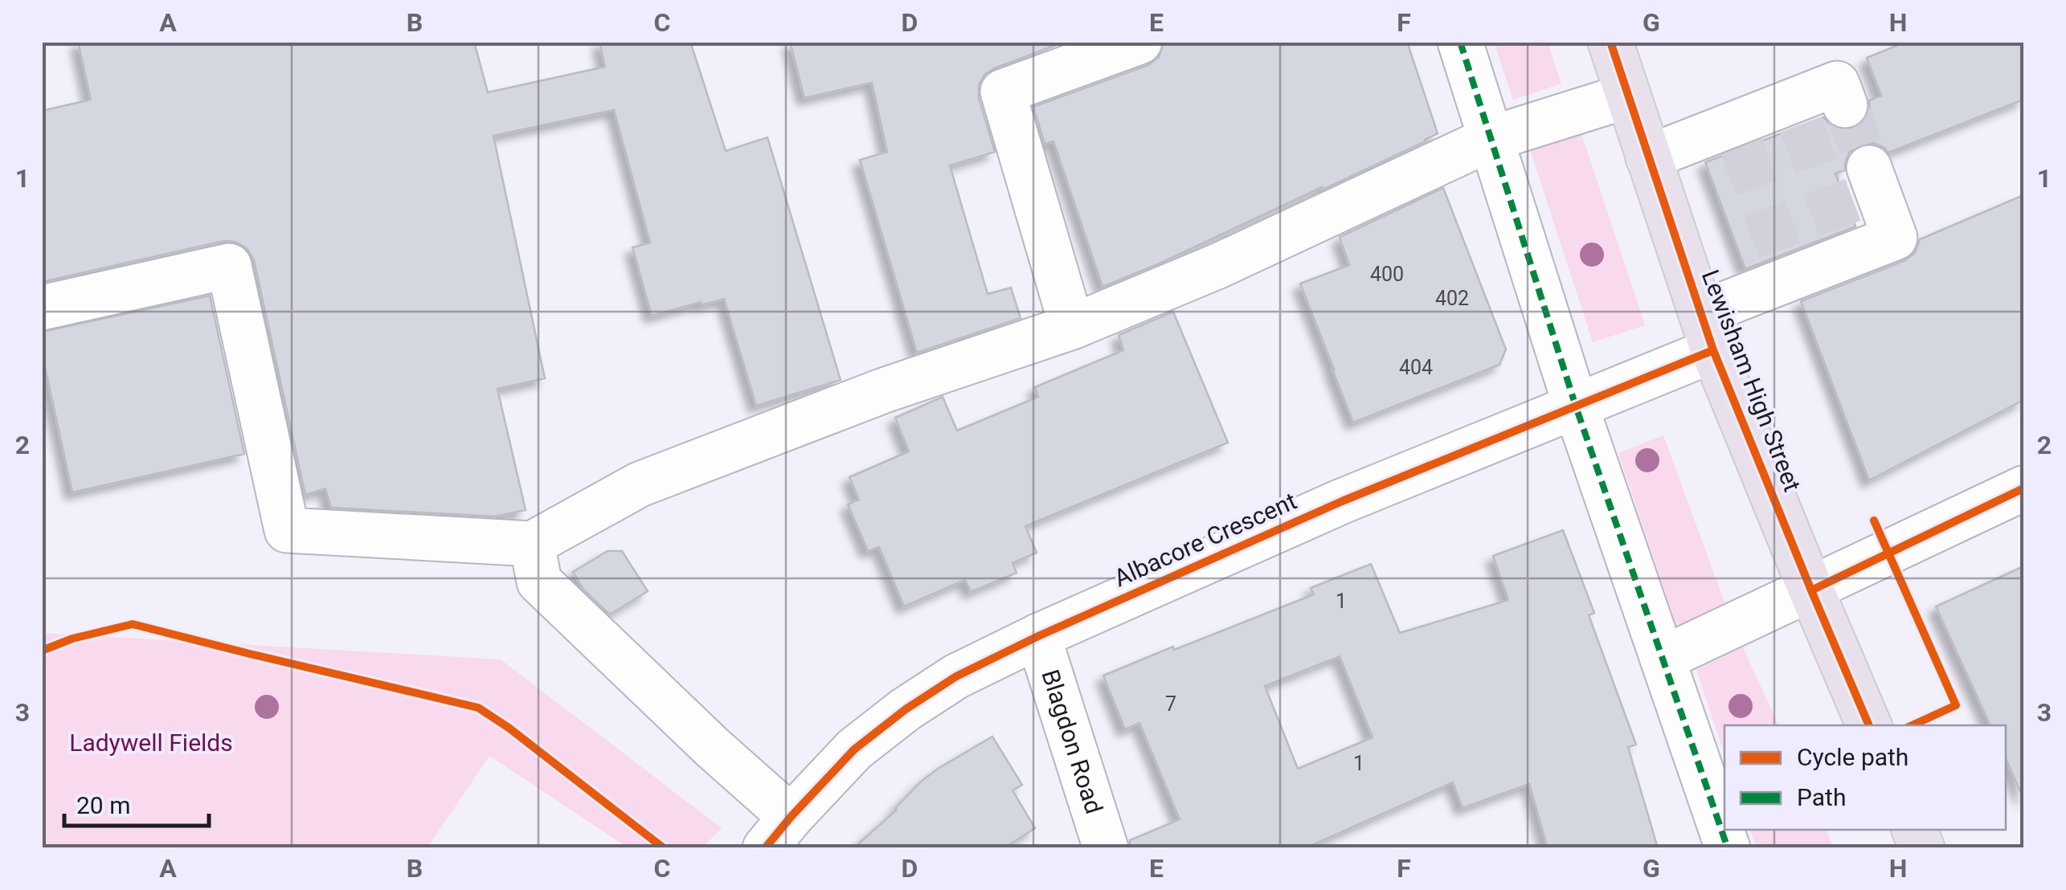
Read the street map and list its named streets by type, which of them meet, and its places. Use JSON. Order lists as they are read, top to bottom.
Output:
{
  "streets": {
    "highway": ["Lewisham High Street"],
    "street": ["Albacore Crescent", "Blagdon Road"]
  },
  "crossings": [
    ["Lewisham High Street", "Albacore Crescent"],
    ["Albacore Crescent", "Blagdon Road"]
  ],
  "parks": ["Ladywell Fields"],
  "house_numbers": [
    "400",
    "402",
    "404",
    "1",
    "7",
    "1"
  ],
  "legend": ["Cycle path", "Path"],
  "scale_bar": "20 m",
  "grid": {
    "columns": [
      "A",
      "B",
      "C",
      "D",
      "E",
      "F",
      "G",
      "H"
    ],
    "rows": ["1", "2", "3"]
  }
}
